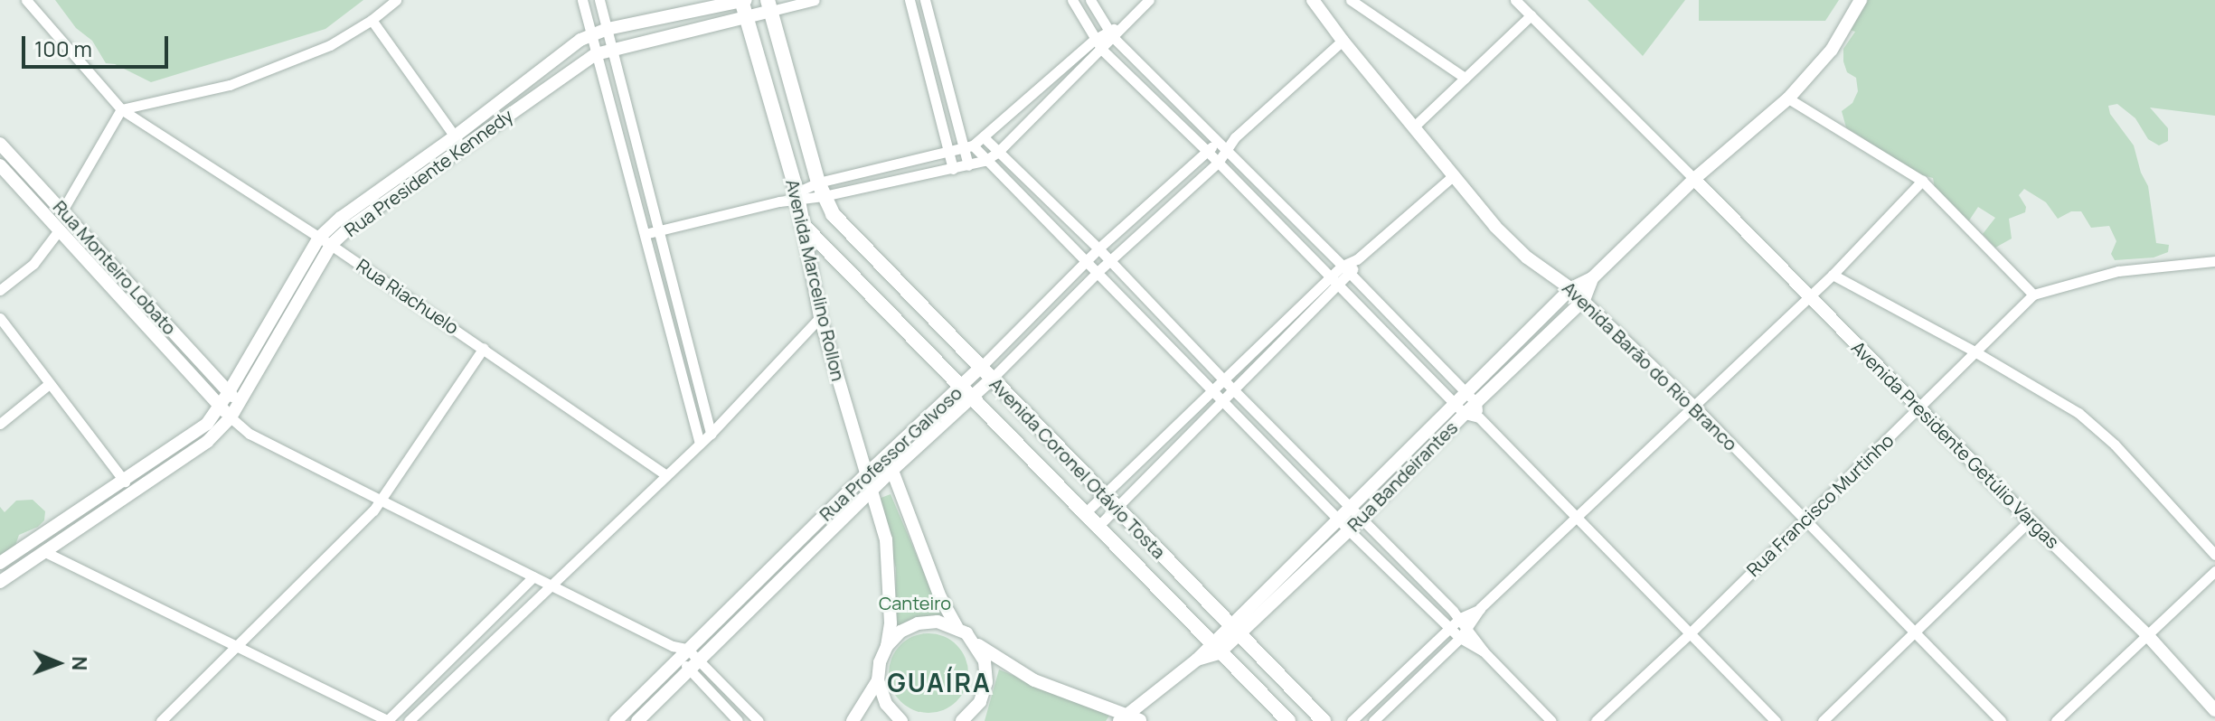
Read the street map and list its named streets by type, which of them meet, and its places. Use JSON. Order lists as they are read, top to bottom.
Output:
{
  "streets": {
    "main road": ["Avenida Marcelino Rollon", "Avenida Coronel Otávio Tosta"],
    "street": [
      "Rua Presidente Kennedy",
      "Rua Monteiro Lobato",
      "Rua Riachuelo",
      "Avenida Barão do Rio Branco",
      "Avenida Presidente Getúlio Vargas",
      "Rua Professor Galvoso",
      "Rua Bandeirantes",
      "Rua Francisco Murtinho"
    ]
  },
  "crossings": [
    ["Rua Presidente Kennedy", "Rua Monteiro Lobato"],
    ["Rua Presidente Kennedy", "Avenida Marcelino Rollon"],
    ["Rua Presidente Kennedy", "Rua Riachuelo"],
    ["Avenida Marcelino Rollon", "Rua Professor Galvoso"],
    ["Avenida Marcelino Rollon", "Avenida Coronel Otávio Tosta"],
    ["Avenida Barão do Rio Branco", "Rua Professor Galvoso"],
    ["Avenida Barão do Rio Branco", "Rua Bandeirantes"],
    ["Avenida Barão do Rio Branco", "Rua Francisco Murtinho"],
    ["Avenida Presidente Getúlio Vargas", "Rua Bandeirantes"],
    ["Avenida Presidente Getúlio Vargas", "Rua Francisco Murtinho"],
    ["Rua Professor Galvoso", "Avenida Coronel Otávio Tosta"],
    ["Avenida Coronel Otávio Tosta", "Rua Bandeirantes"]
  ],
  "districts": ["GUAÍRA"],
  "parks": ["Canteiro"],
  "scale_bar": "100 m",
  "north": "right"
}
